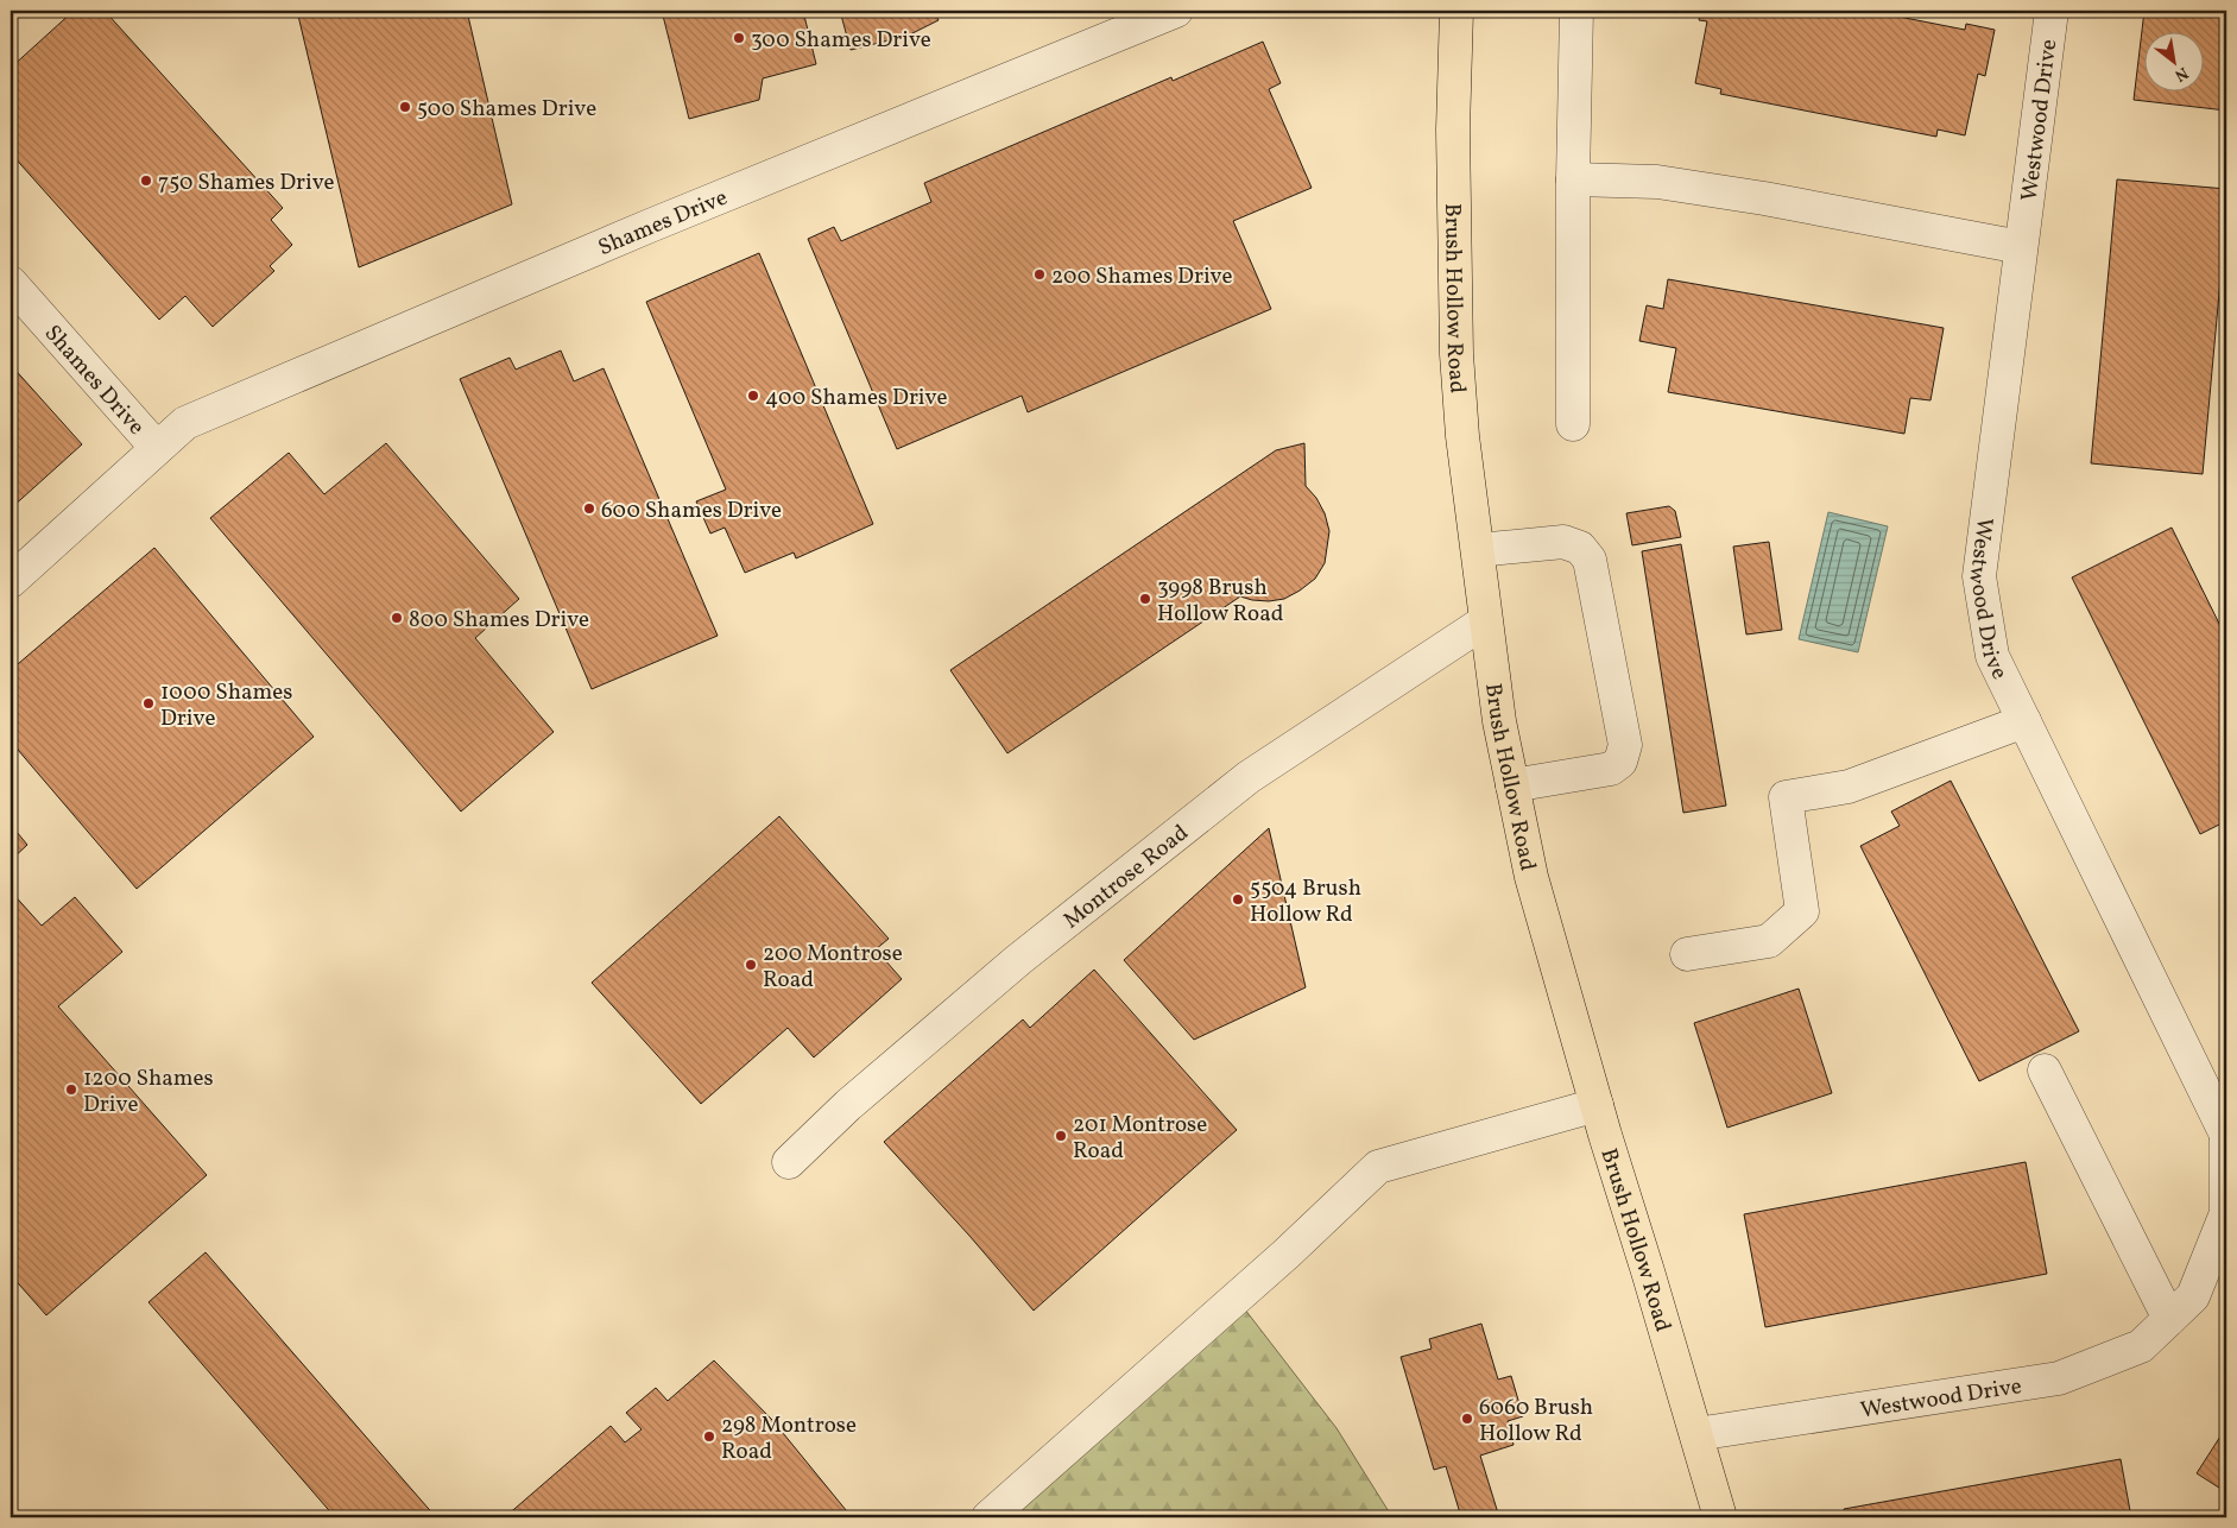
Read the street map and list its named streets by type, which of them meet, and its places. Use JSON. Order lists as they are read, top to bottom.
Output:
{
  "streets": {
    "main road": ["Brush Hollow Road"],
    "street": ["Westwood Drive", "Shames Drive", "Montrose Road"]
  },
  "crossings": [
    ["Westwood Drive", "Brush Hollow Road"],
    ["Brush Hollow Road", "Montrose Road"]
  ],
  "places": [
    "300 Shames Drive",
    "500 Shames Drive",
    "750 Shames Drive",
    "200 Shames Drive",
    "400 Shames Drive",
    "600 Shames Drive",
    "3998 Brush Hollow Road",
    "800 Shames Drive",
    "1000 Shames Drive",
    "5504 Brush Hollow Rd",
    "200 Montrose Road",
    "1200 Shames Drive",
    "201 Montrose Road",
    "6060 Brush Hollow Rd",
    "298 Montrose Road"
  ],
  "north": "bottom right"
}
